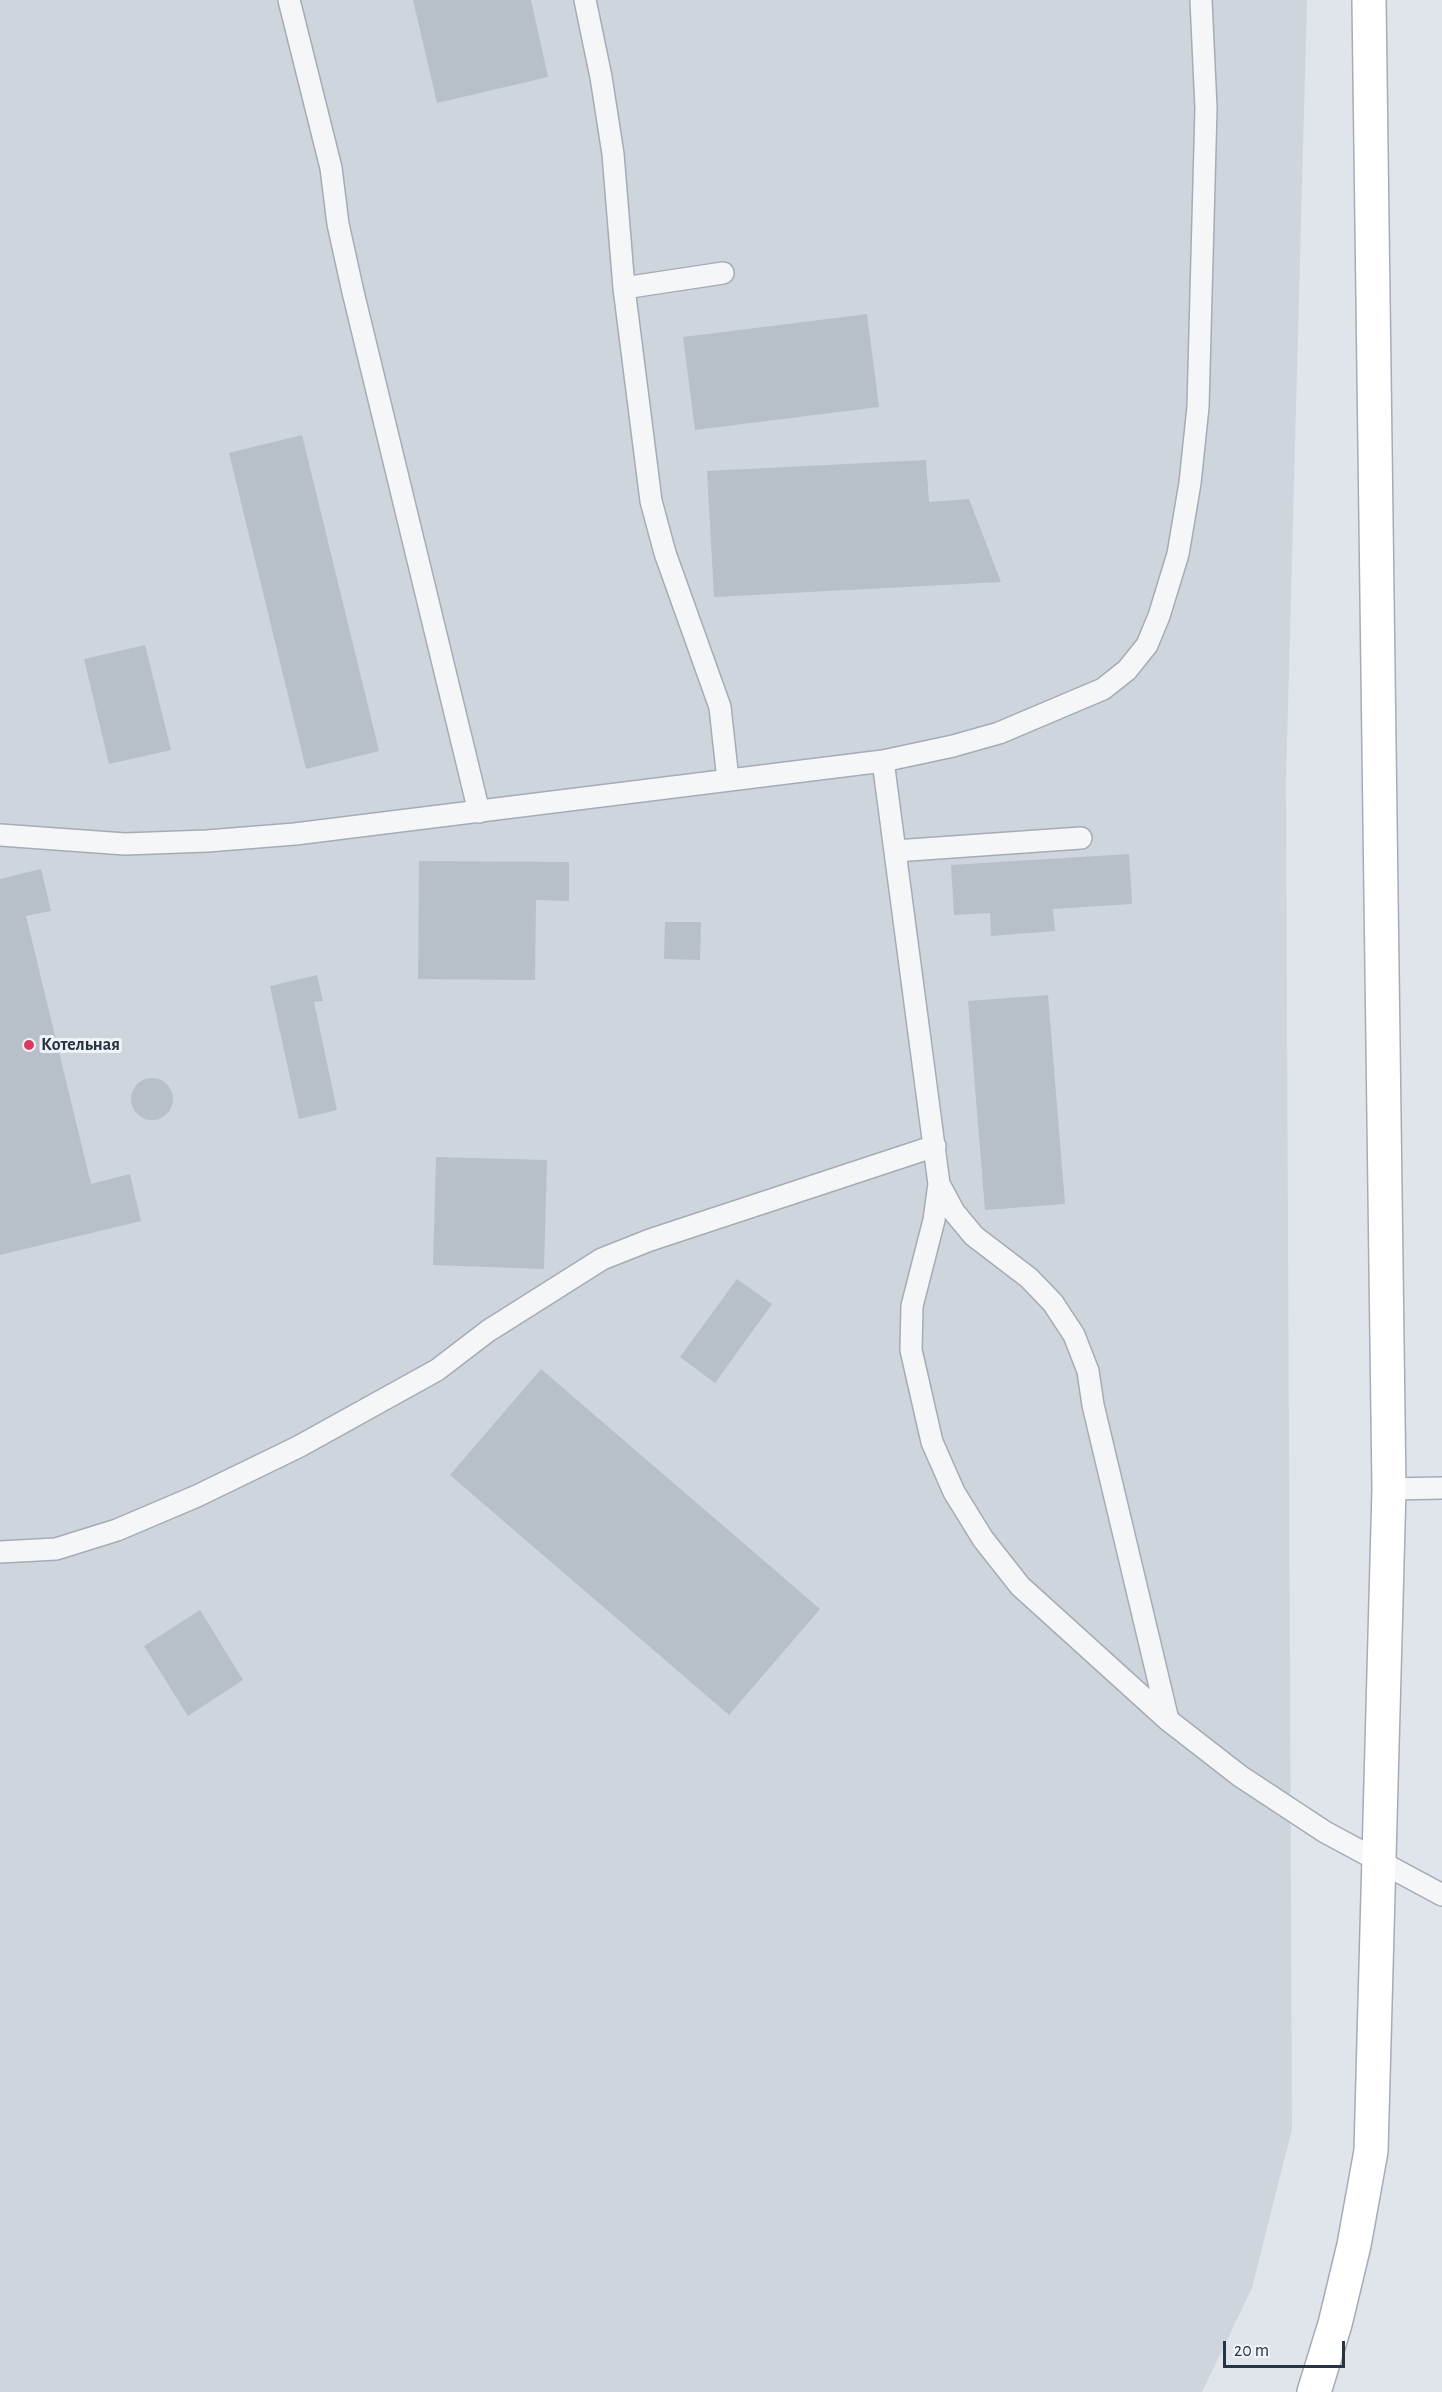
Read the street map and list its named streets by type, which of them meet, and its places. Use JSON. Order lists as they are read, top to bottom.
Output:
{
  "places": ["Котельная"],
  "scale_bar": "20 m"
}
